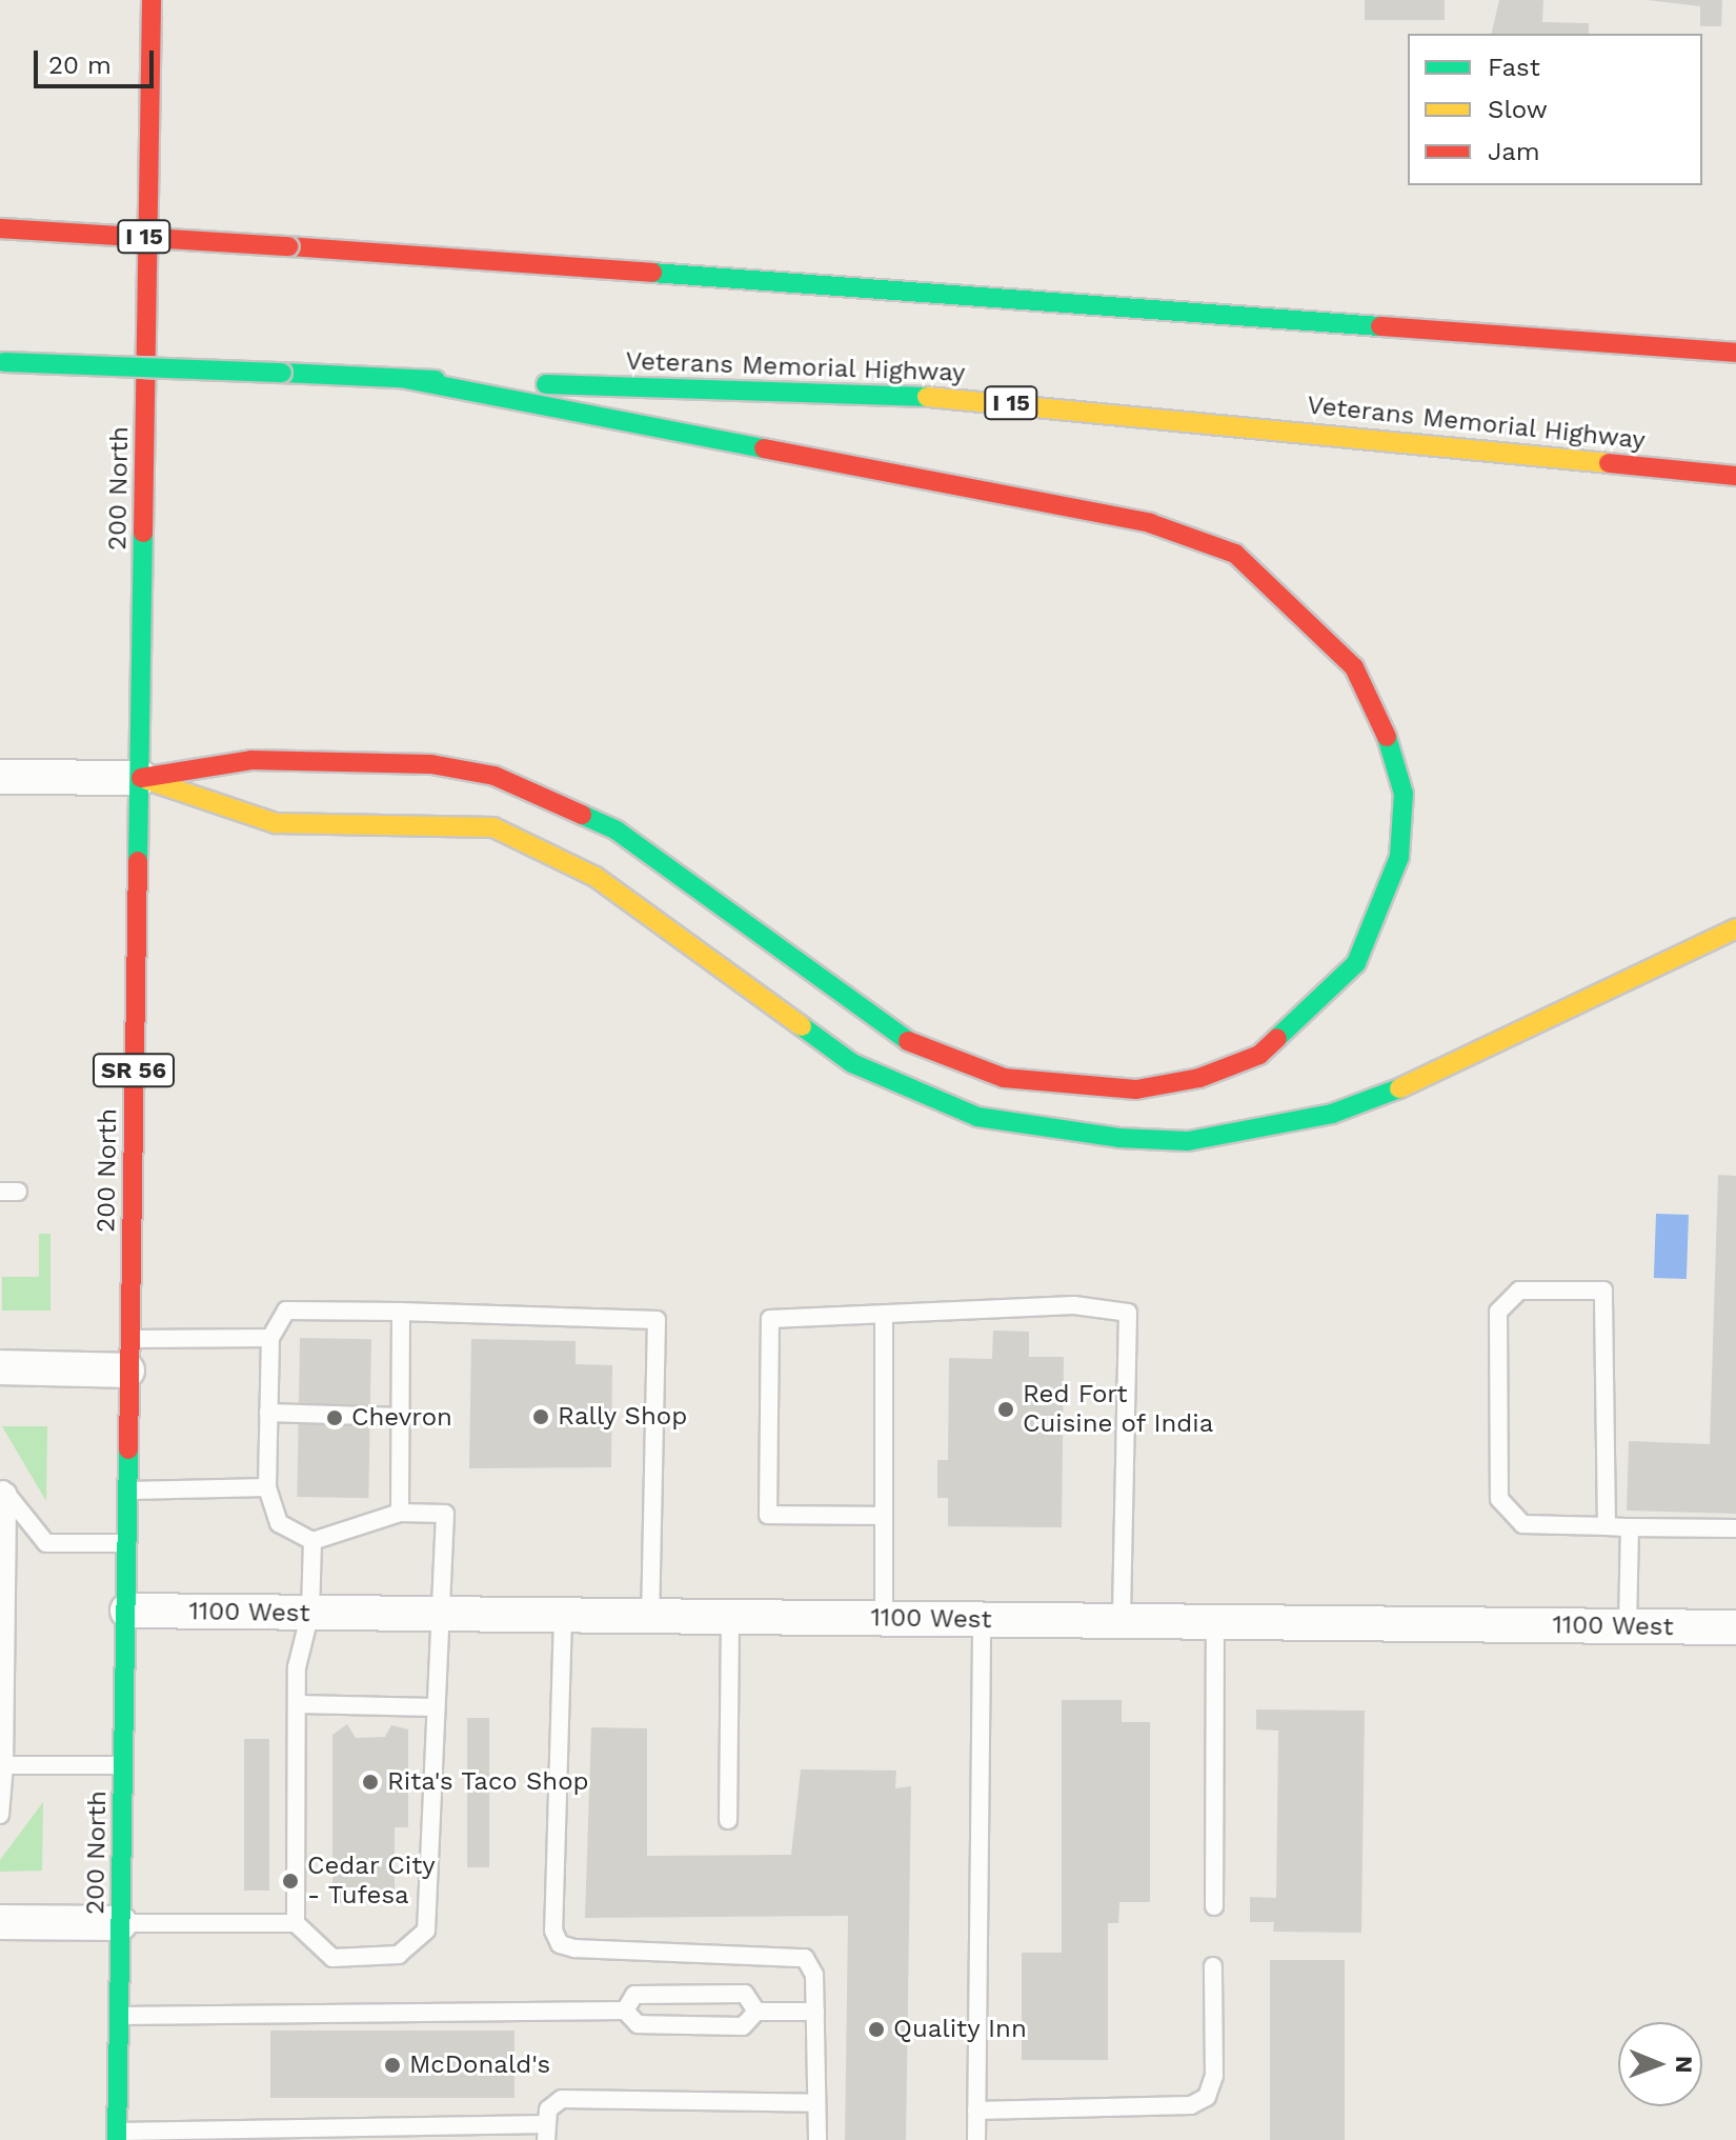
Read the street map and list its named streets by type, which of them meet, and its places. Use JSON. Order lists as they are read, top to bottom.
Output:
{
  "streets": {
    "main road": [
      "I 15",
      "Veterans Memorial Highway",
      "200 North",
      "SR 56"
    ],
    "street": ["1100 West"]
  },
  "crossings": [
    ["200 North", "1100 West"]
  ],
  "places": [
    "Red Fort Cuisine of India",
    "Rally Shop",
    "Chevron",
    "Rita's Taco Shop",
    "Cedar City - Tufesa",
    "Quality Inn",
    "McDonald's"
  ],
  "legend": ["Fast", "Slow", "Jam"],
  "scale_bar": "20 m",
  "north": "right"
}
